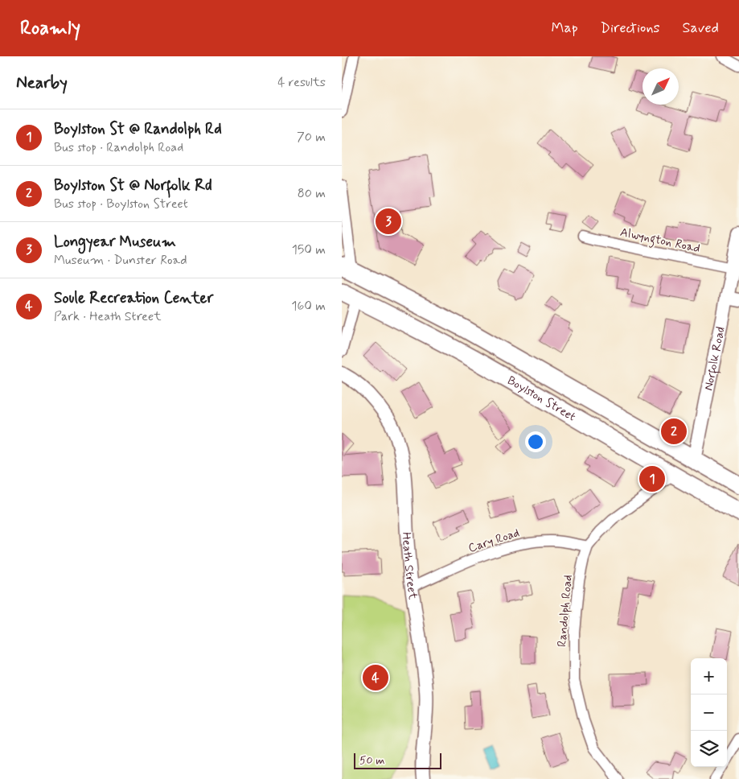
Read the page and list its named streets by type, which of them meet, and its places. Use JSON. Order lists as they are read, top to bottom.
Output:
{
  "streets": {
    "highway": ["Boylston Street"],
    "street": [
      "Alwyngton Road",
      "Norfolk Road",
      "Cary Road",
      "Heath Street",
      "Randolph Road"
    ]
  },
  "crossings": [
    ["Alwyngton Road", "Norfolk Road"],
    ["Norfolk Road", "Boylston Street"],
    ["Boylston Street", "Randolph Road"],
    ["Cary Road", "Heath Street"],
    ["Cary Road", "Randolph Road"]
  ],
  "scale_bar": "50 m",
  "north": "top right",
  "page": {
    "header": "Roamly",
    "nav": ["Map", "Directions", "Saved"],
    "heading": ["Nearby", "4 results"],
    "list": [
      {
        "mark": "1",
        "name": "Boylston St @ Randolph Rd",
        "note": "Bus stop · Randolph Road",
        "value": "70 m"
      },
      {
        "mark": "2",
        "name": "Boylston St @ Norfolk Rd",
        "note": "Bus stop · Boylston Street",
        "value": "80 m"
      },
      {
        "mark": "3",
        "name": "Longyear Museum",
        "note": "Museum · Dunster Road",
        "value": "150 m"
      },
      {
        "mark": "4",
        "name": "Soule Recreation Center",
        "note": "Park · Heath Street",
        "value": "160 m"
      }
    ],
    "pins": [
      "3",
      "2",
      "1",
      "4"
    ],
    "map_buttons": ["+", "−"],
    "scale": "50 m"
  }
}
